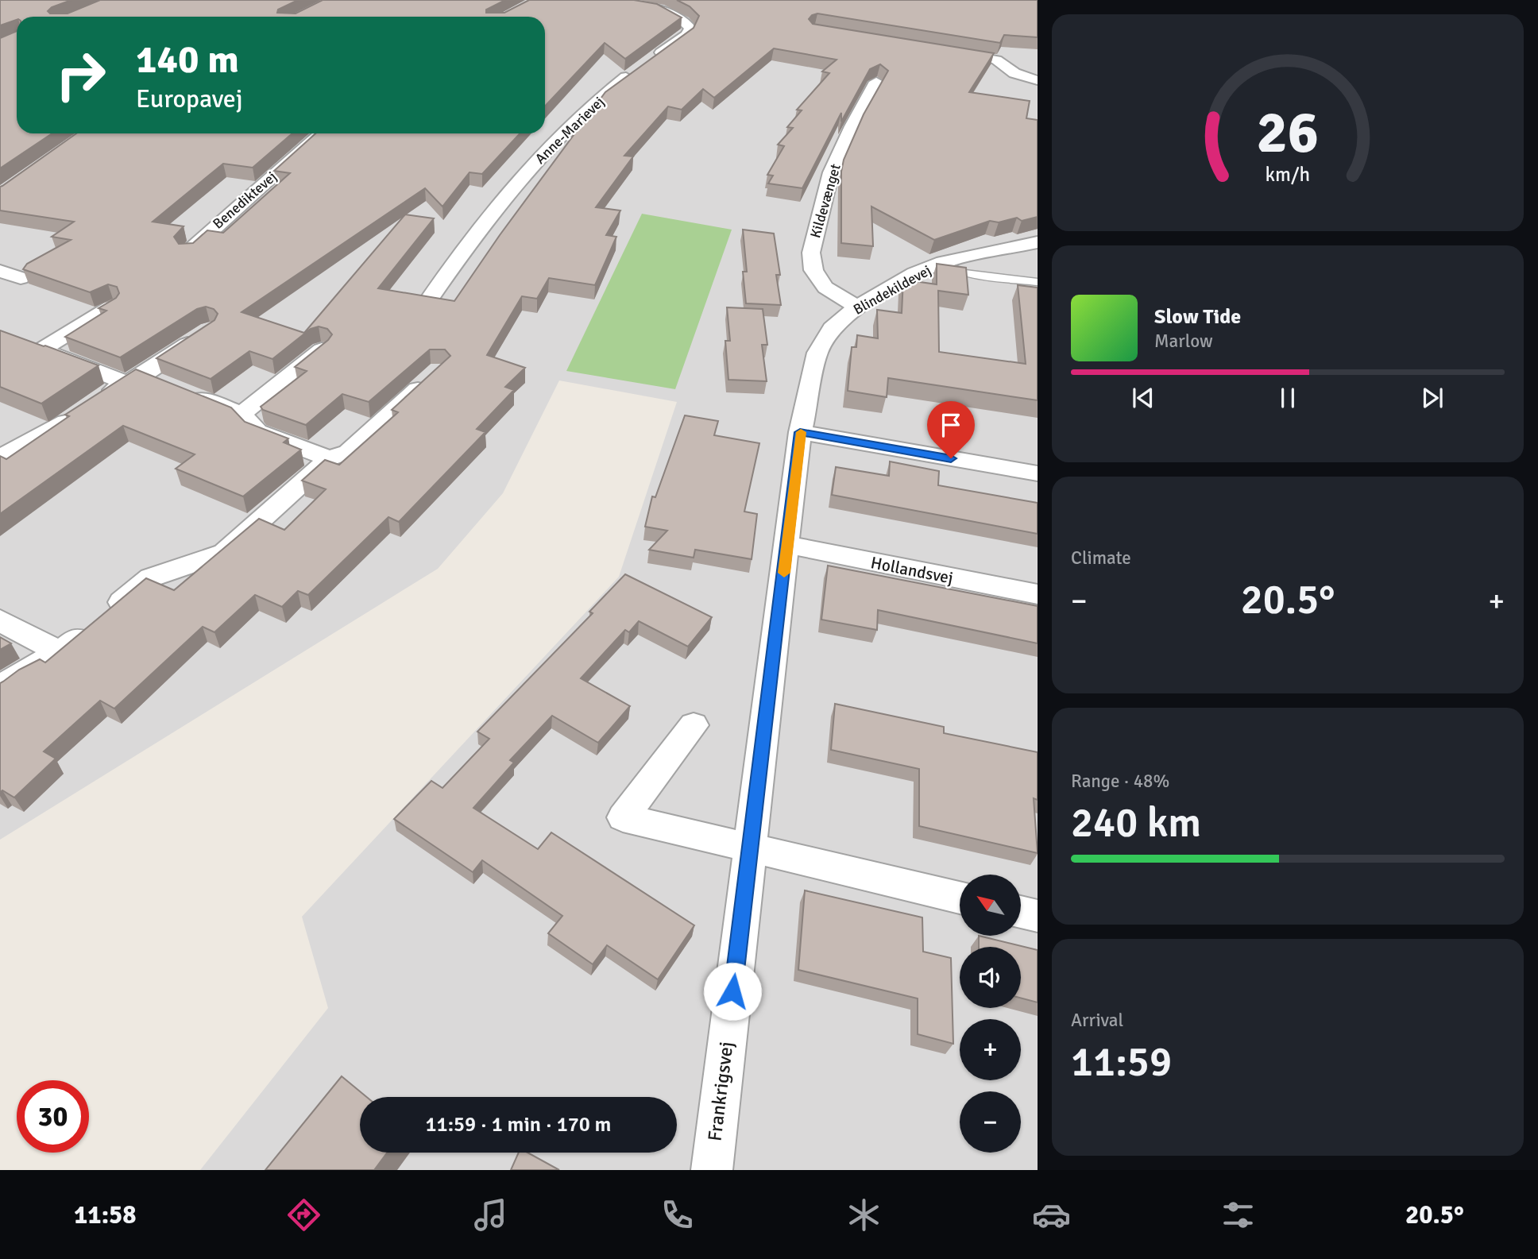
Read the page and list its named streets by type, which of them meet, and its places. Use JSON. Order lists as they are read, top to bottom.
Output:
{
  "streets": {
    "street": [
      "Anne-Marievej",
      "Benediktevej",
      "Kildevænget",
      "Blindekildevej",
      "Hollandsvej",
      "Frankrigsvej"
    ]
  },
  "crossings": [
    ["Kildevænget", "Blindekildevej"],
    ["Blindekildevej", "Frankrigsvej"],
    ["Hollandsvej", "Frankrigsvej"]
  ],
  "north": "top left",
  "page": {
    "turn": ["140 m", "Europavej"],
    "song": ["Slow Tide", "Marlow"],
    "tile": [
      "Climate",
      ["Range · 48%", "240 km"],
      ["Arrival", "11:59"]
    ],
    "heat": ["−", "20.5°", "+"],
    "map_buttons": ["+", "−"],
    "limit": "30",
    "trip": "11:59 · 1 min · 170 m",
    "tabs": ["11:58", "20.5°"],
    "gauge": ["26", "km/h"]
  }
}
